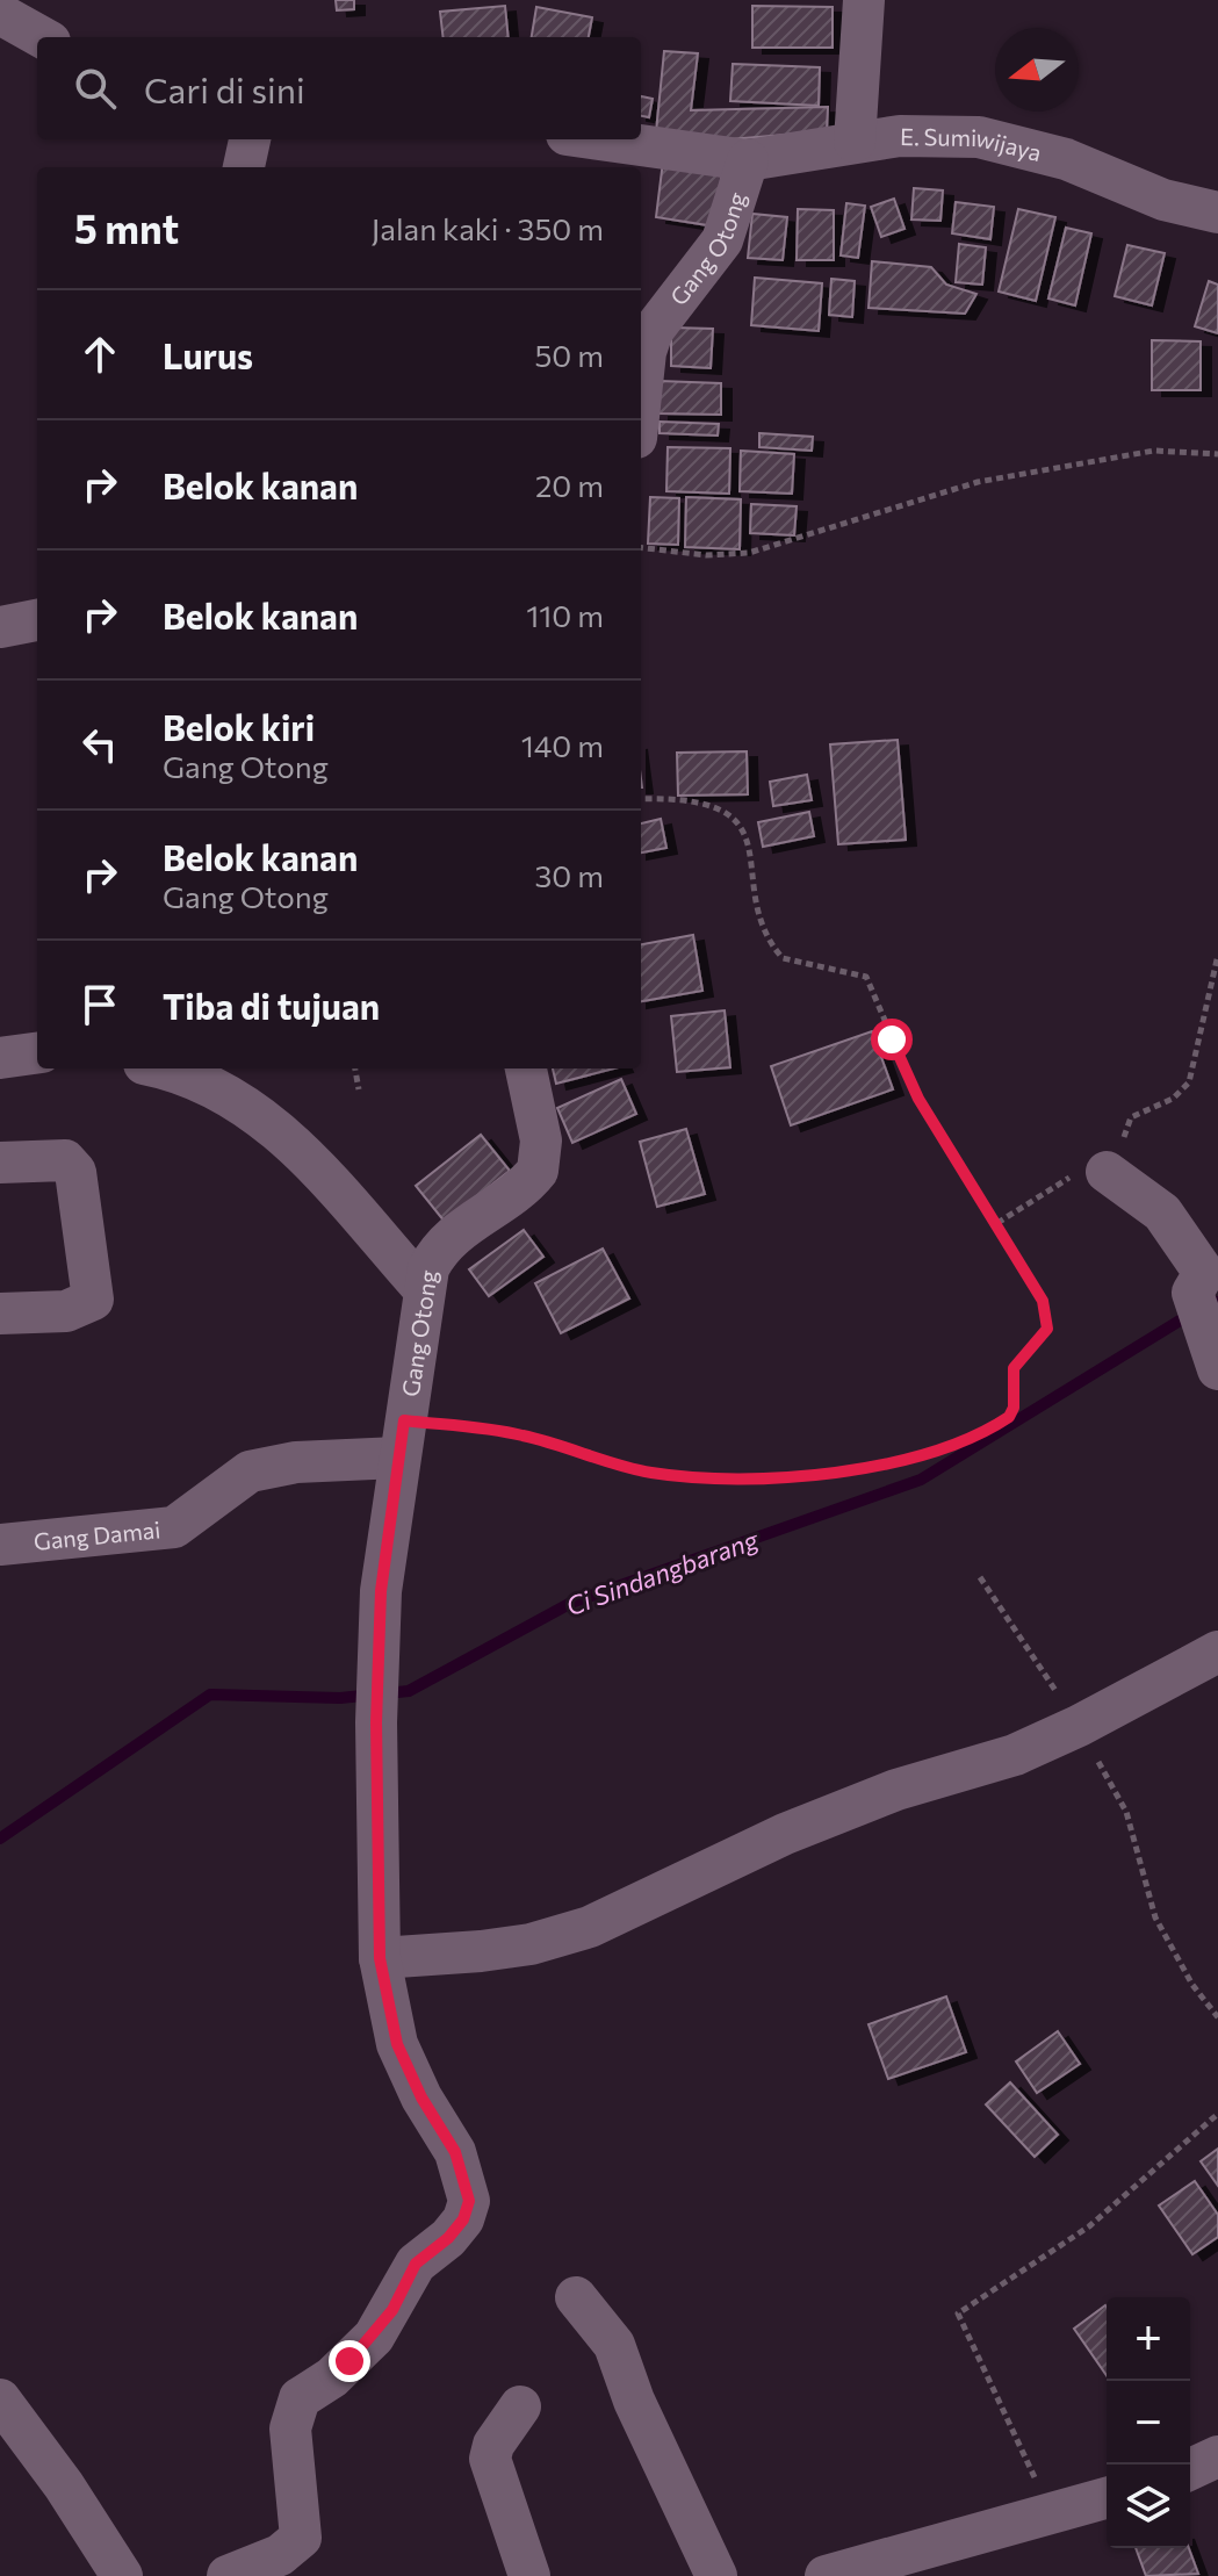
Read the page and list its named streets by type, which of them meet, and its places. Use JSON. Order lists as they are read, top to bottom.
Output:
{
  "streets": {
    "street": ["E. Sumiwijaya", "Gang Otong", "Gang Damai"]
  },
  "crossings": [
    ["E. Sumiwijaya", "Gang Otong"],
    ["Gang Otong", "Gang Damai"]
  ],
  "water": ["Ci Sindangbarang"],
  "north": "left",
  "page": {
    "search": "Cari di sini",
    "heading": ["5 mnt", "Jalan kaki · 350 m"],
    "list": [
      ["Lurus", "50 m"],
      ["Belok kanan", "20 m"],
      ["Belok kanan", "110 m"],
      ["Belok kiri", "Gang Otong", "140 m"],
      ["Belok kanan", "Gang Otong", "30 m"],
      "Tiba di tujuan"
    ],
    "map_buttons": ["+", "−"]
  }
}
